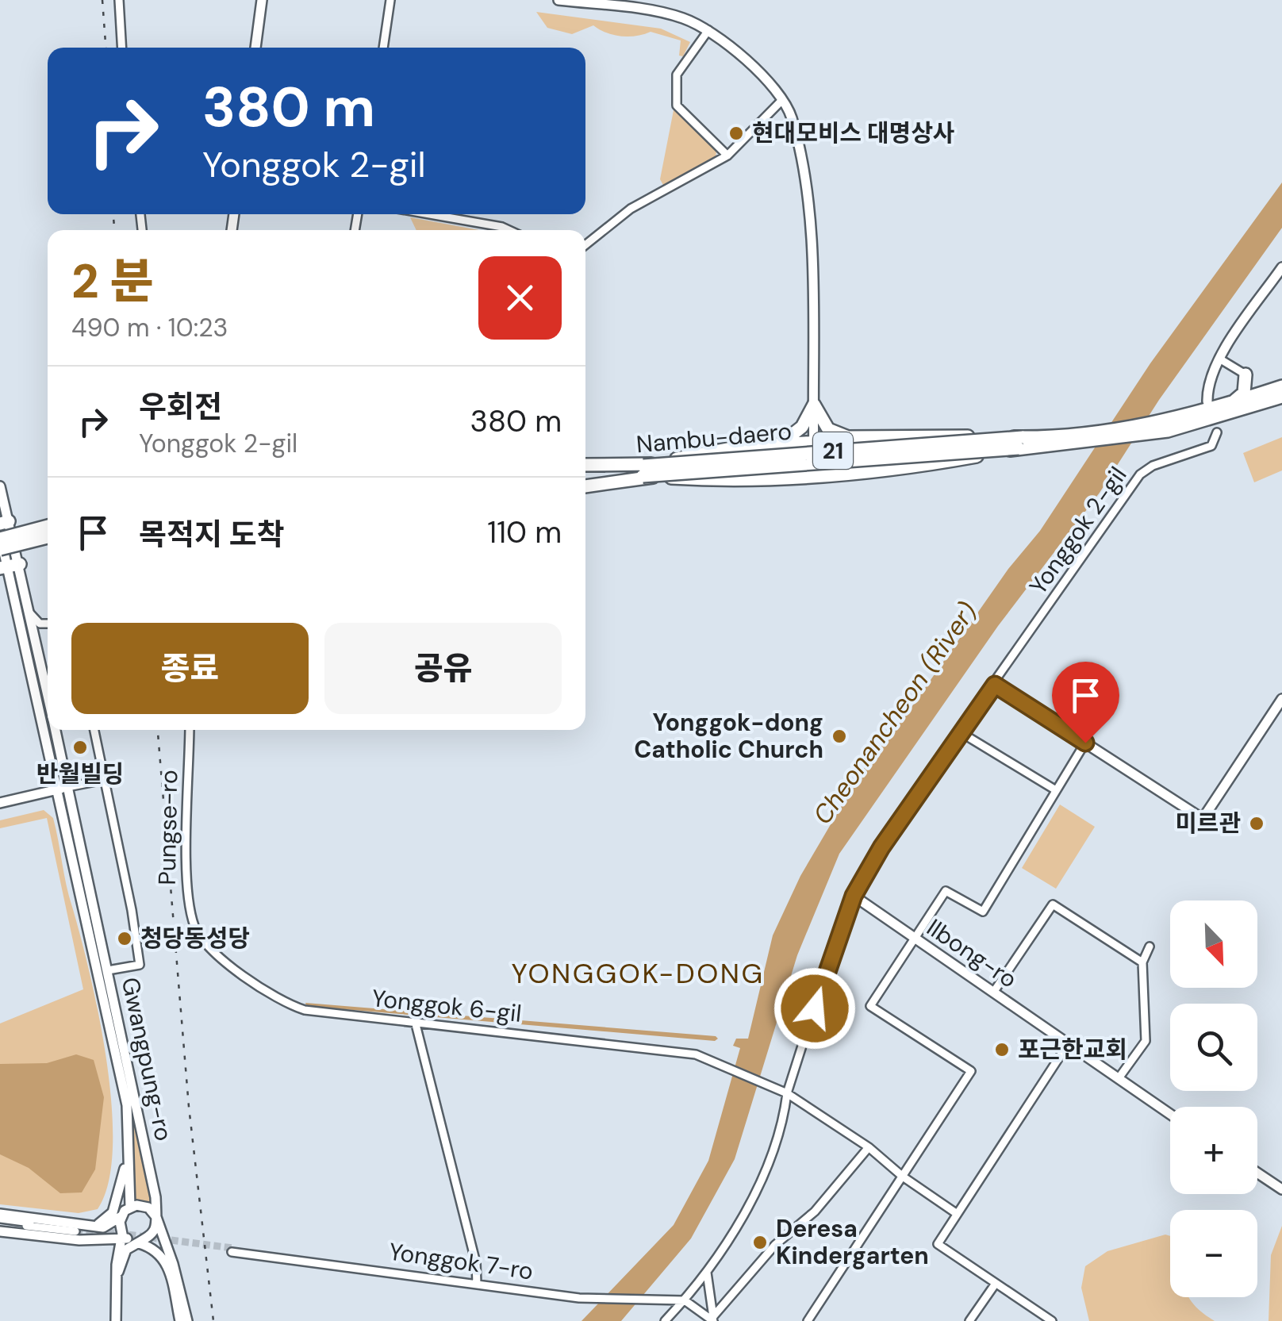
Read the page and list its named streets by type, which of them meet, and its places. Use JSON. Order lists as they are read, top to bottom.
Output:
{
  "streets": {
    "highway": ["Nambu-daero", "21"],
    "street": [
      "Yonggok 2-gil",
      "Pungse-ro",
      "Ilbong-ro",
      "Yonggok 6-gil",
      "Gwangpung-ro",
      "Yonggok 7-ro"
    ]
  },
  "crossings": [
    ["Nambu-daero", "21"],
    ["Yonggok 2-gil", "Ilbong-ro"],
    ["Yonggok 2-gil", "Yonggok 6-gil"],
    ["Yonggok 2-gil", "Yonggok 7-ro"],
    ["Pungse-ro", "Yonggok 6-gil"]
  ],
  "districts": ["YONGGOK-DONG"],
  "water": ["Cheonancheon (River)"],
  "places": [
    "현대모비스 대명상사",
    "Yonggok-dong Catholic Church",
    "반월빌딩",
    "미르관",
    "청당동성당",
    "포근한교회",
    "Deresa Kindergarten"
  ],
  "north": "bottom right",
  "page": {
    "turn": ["380 m", "Yonggok 2-gil"],
    "heading": ["2 분", "490 m · 10:23"],
    "list": [
      {
        "name": "우회전",
        "note": "Yonggok 2-gil",
        "value": "380 m"
      },
      {
        "name": "목적지 도착",
        "value": "110 m"
      }
    ],
    "buttons": ["종료", "공유"],
    "map_buttons": ["+", "−"]
  }
}
